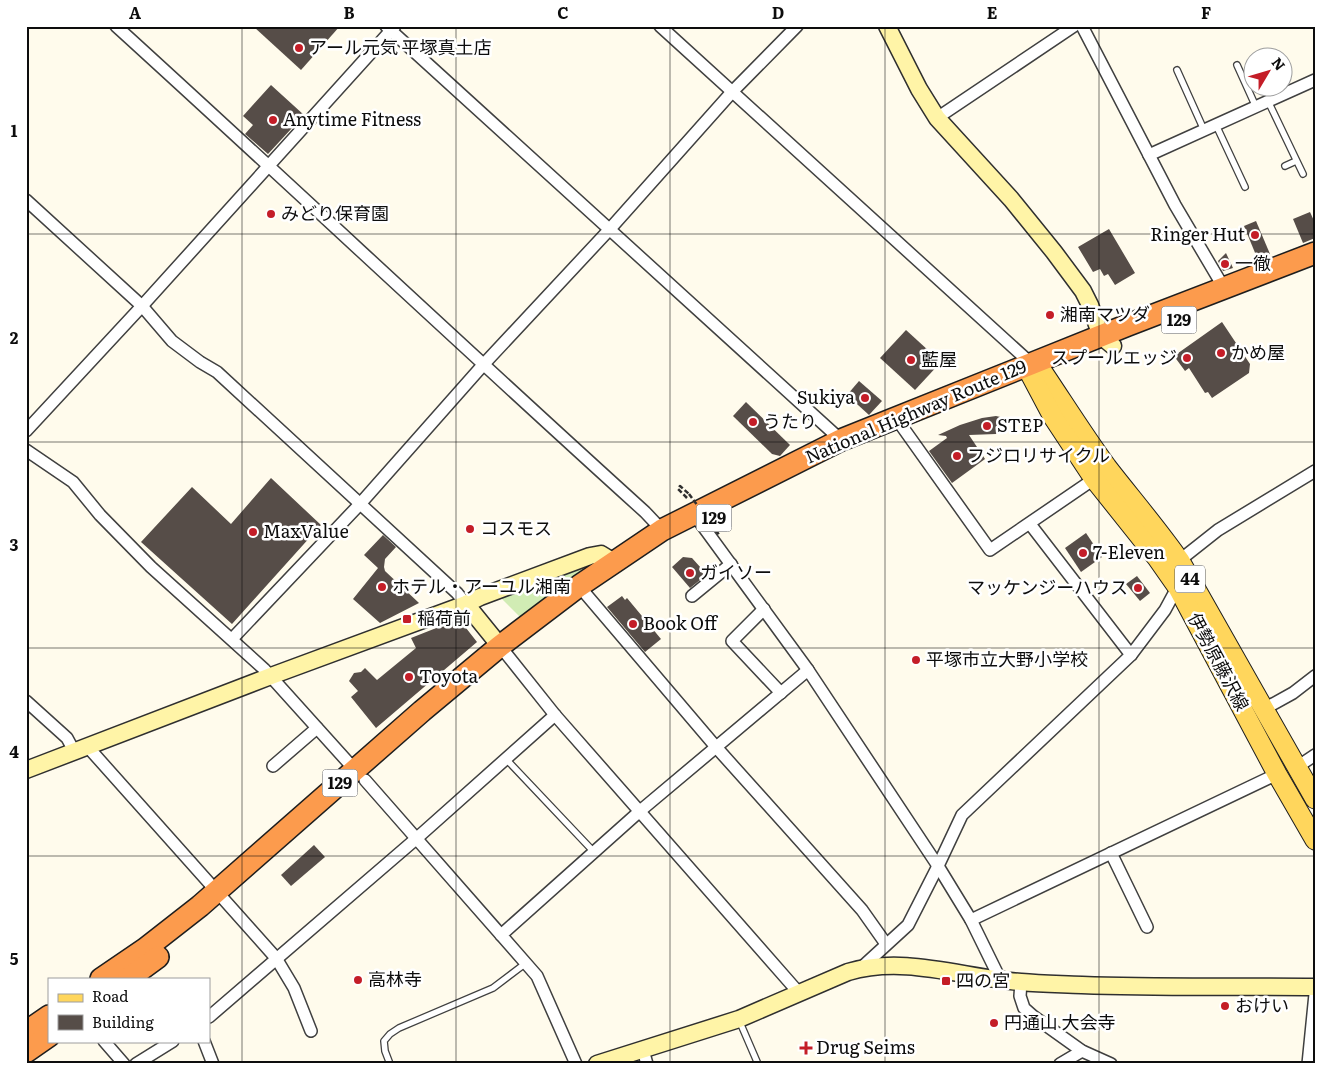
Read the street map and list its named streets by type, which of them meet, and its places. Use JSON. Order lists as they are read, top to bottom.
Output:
{
  "streets": {
    "highway": ["129", "National Highway Route 129"],
    "main road": ["44", "伊勢原藤沢線"]
  },
  "crossings": [
    ["National Highway Route 129", "伊勢原藤沢線"]
  ],
  "places": {
    "other": [
      "アール元気 平塚真土店",
      "Anytime Fitness",
      "みどり保育園",
      "Ringer Hut",
      "一徹",
      "湘南マツダ",
      "かめ屋",
      "スプールエッジ",
      "藍屋",
      "Sukiya",
      "うたり",
      "STEP",
      "フジロリサイクル",
      "コスモス",
      "MaxValue",
      "7-Eleven",
      "ガイソー",
      "ホテル・アーユル湘南",
      "マッケンジーハウス",
      "Book Off",
      "平塚市立大野小学校",
      "Toyota",
      "高林寺",
      "おけい",
      "円通山 大会寺"
    ],
    "transit": ["稲荷前", "四の宮"],
    "health": ["Drug Seims"]
  },
  "legend": ["Road", "Building"],
  "north": "top right",
  "grid": {
    "columns": [
      "A",
      "B",
      "C",
      "D",
      "E",
      "F"
    ],
    "rows": [
      "1",
      "2",
      "3",
      "4",
      "5"
    ]
  }
}
